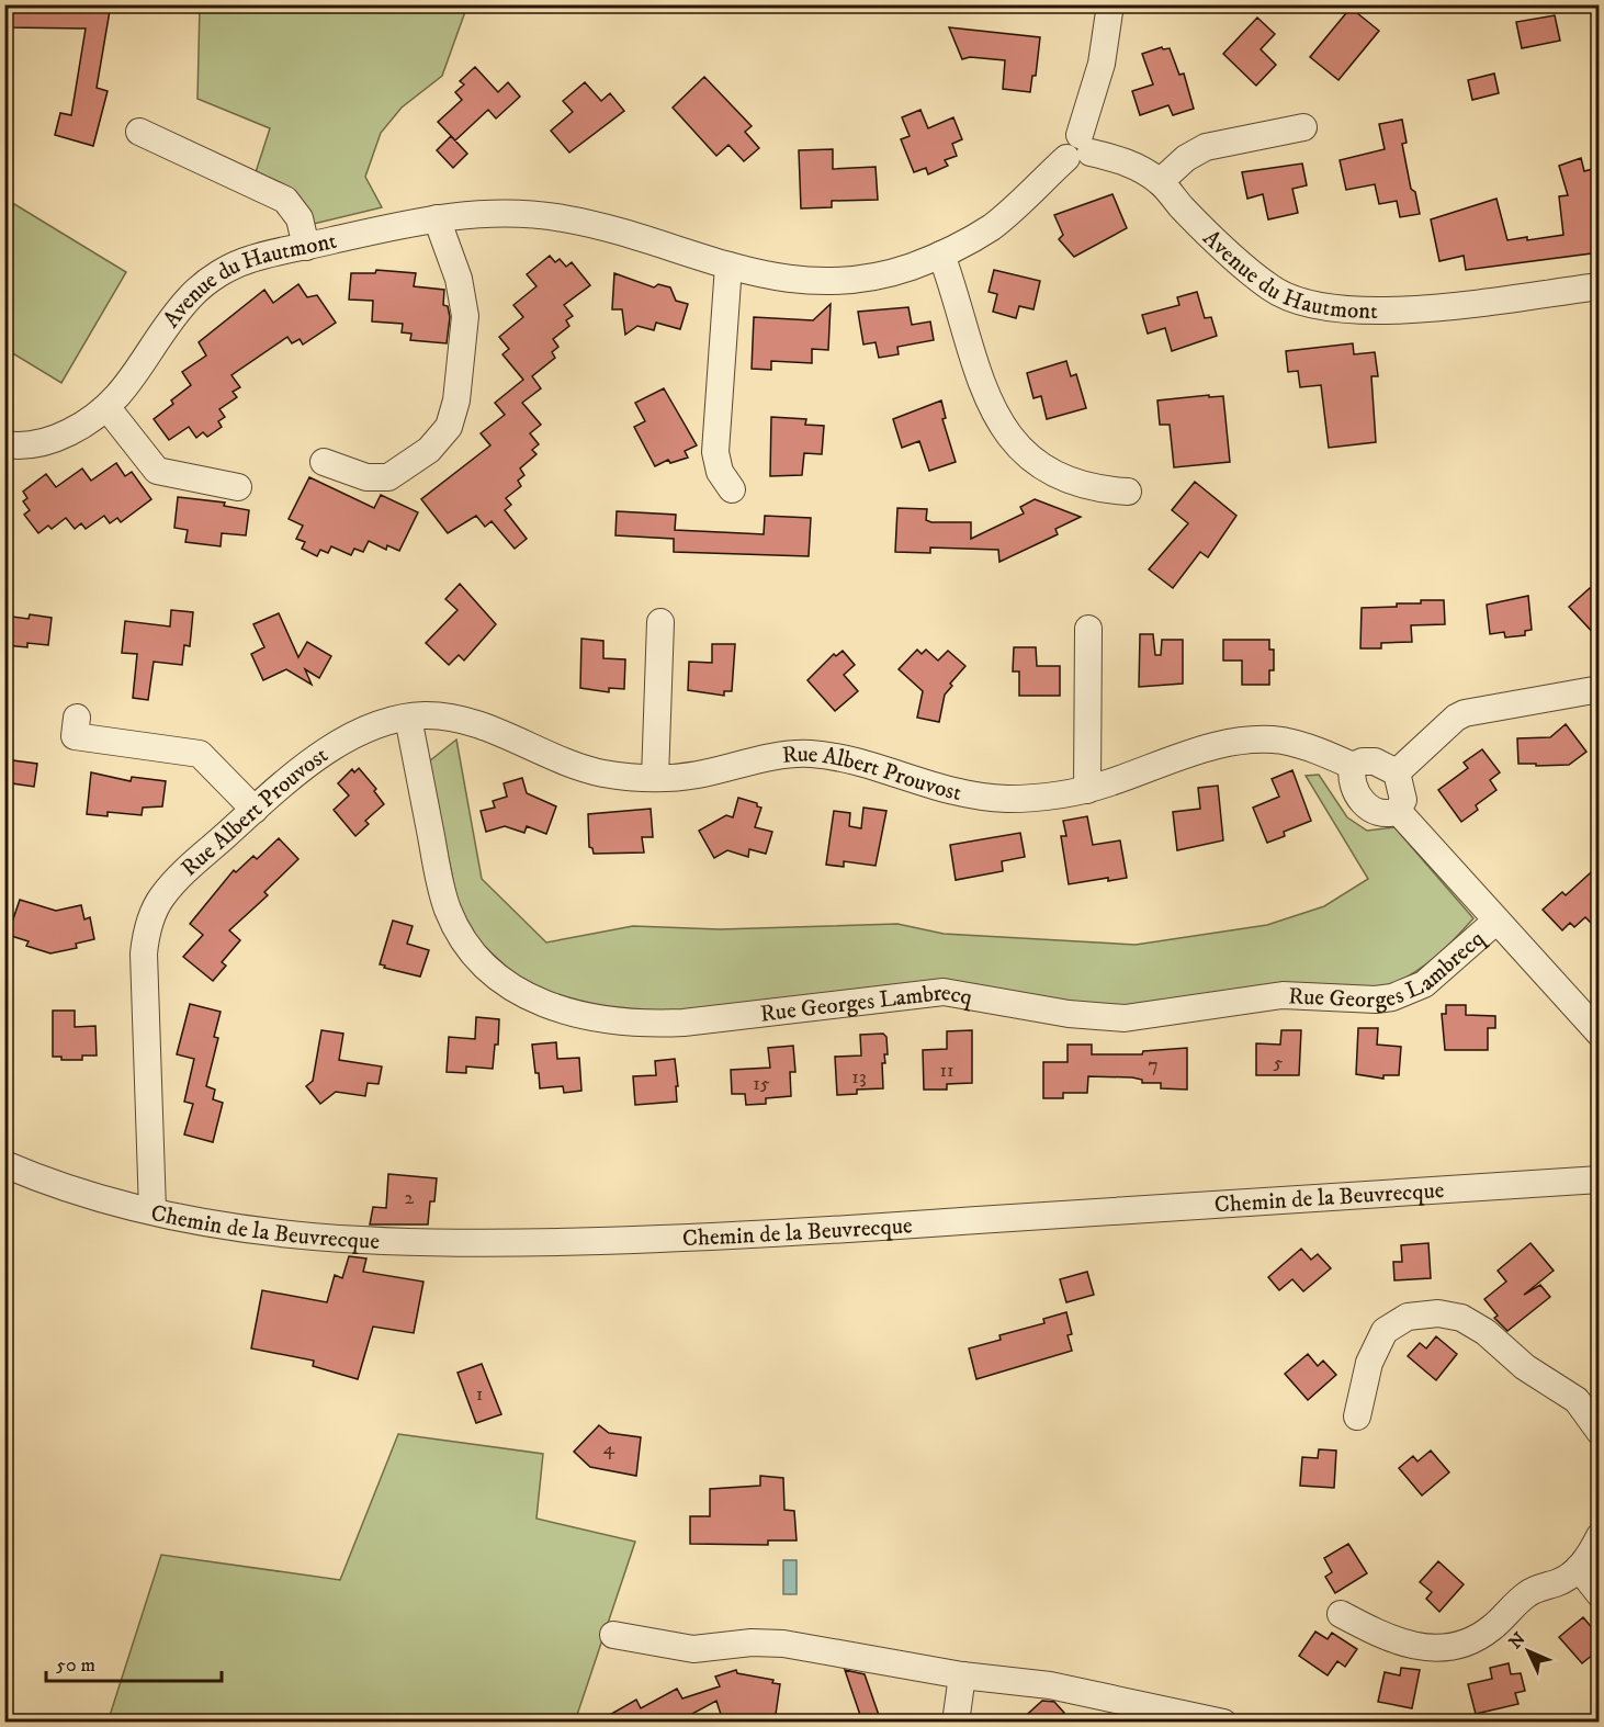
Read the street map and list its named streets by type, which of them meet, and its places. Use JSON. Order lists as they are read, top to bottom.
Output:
{
  "streets": {
    "street": [
      "Avenue du Hautmont",
      "Rue Albert Prouvost",
      "Rue Georges Lambrecq",
      "Chemin de la Beuvrecque"
    ]
  },
  "crossings": [
    ["Rue Albert Prouvost", "Rue Georges Lambrecq"],
    ["Rue Albert Prouvost", "Chemin de la Beuvrecque"]
  ],
  "house_numbers": [
    "5",
    "7",
    "11",
    "13",
    "15",
    "2",
    "1",
    "4"
  ],
  "scale_bar": "50 m",
  "north": "top left"
}
